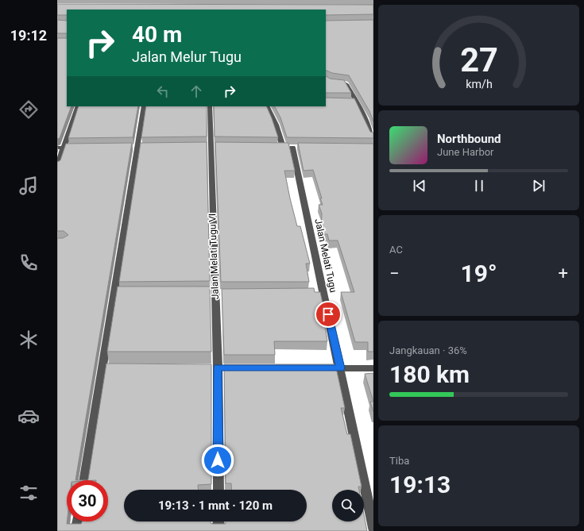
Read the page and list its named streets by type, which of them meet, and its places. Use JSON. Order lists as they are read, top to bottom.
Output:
{
  "streets": {
    "street": ["Jalan Melati Tugu", "Jalan Melati Tugu VI"]
  },
  "page": {
    "tabs": "19:12",
    "turn": ["40 m", "Jalan Melur Tugu"],
    "song": ["Northbound", "June Harbor"],
    "tile": [
      "AC",
      ["Jangkauan · 36%", "180 km"],
      ["Tiba", "19:13"]
    ],
    "heat": ["−", "19°", "+"],
    "limit": "30",
    "trip": "19:13 · 1 mnt · 120 m",
    "gauge": ["27", "km/h"]
  }
}
